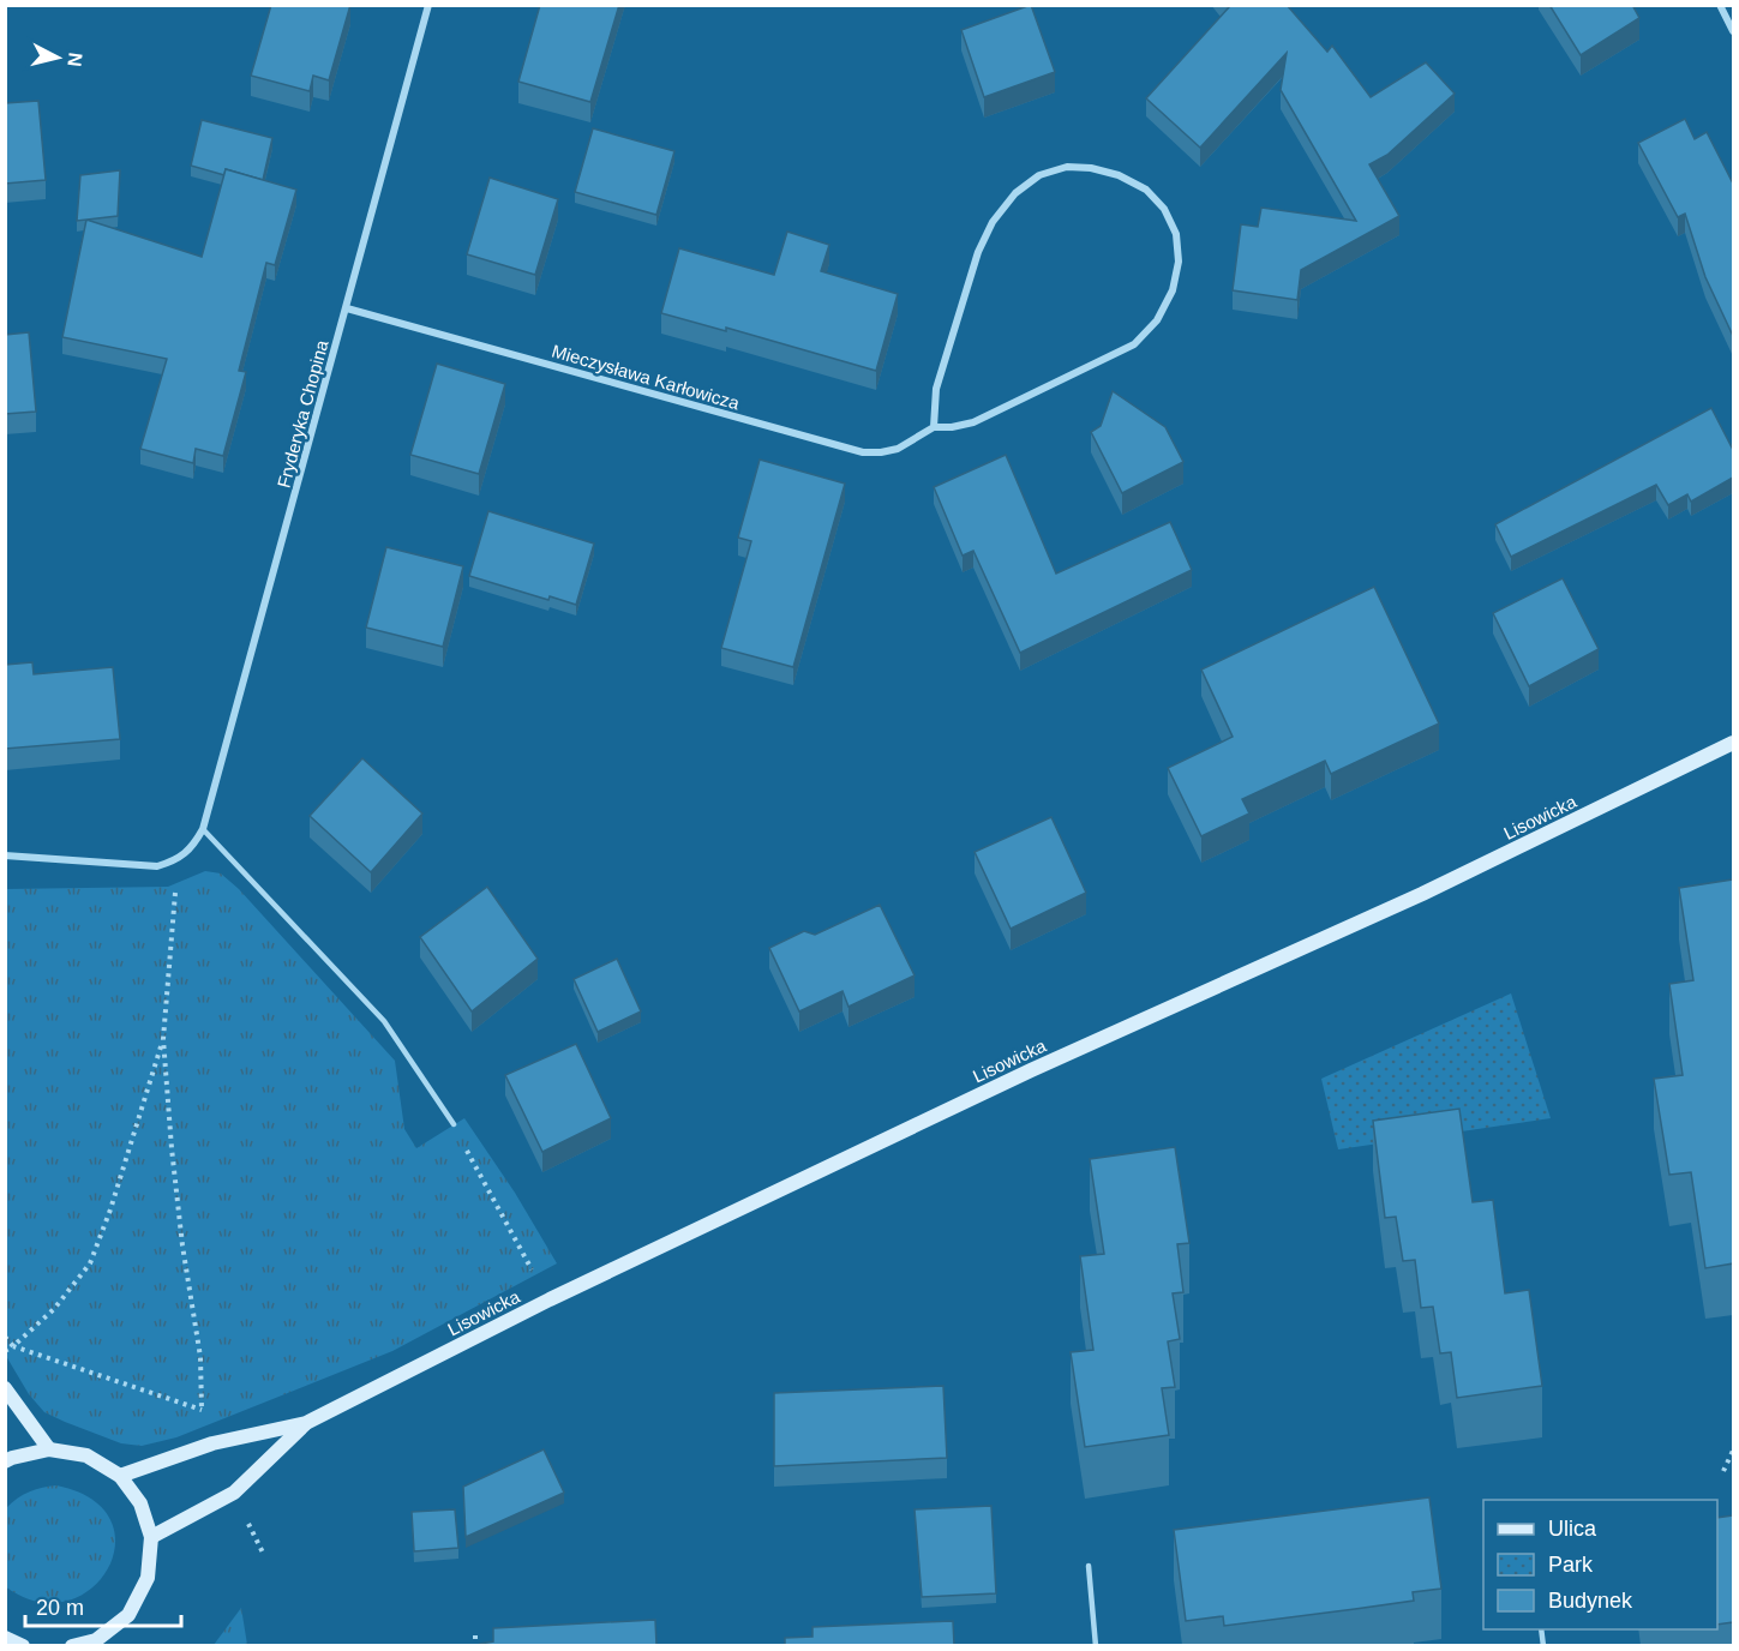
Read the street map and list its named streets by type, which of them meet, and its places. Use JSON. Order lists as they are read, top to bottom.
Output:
{
  "streets": {
    "main road": ["Lisowicka"],
    "street": ["Mieczysława Karłowicza", "Fryderyka Chopina"]
  },
  "crossings": [
    ["Mieczysława Karłowicza", "Fryderyka Chopina"]
  ],
  "legend": ["Ulica", "Park", "Budynek"],
  "scale_bar": "20 m",
  "north": "right"
}
